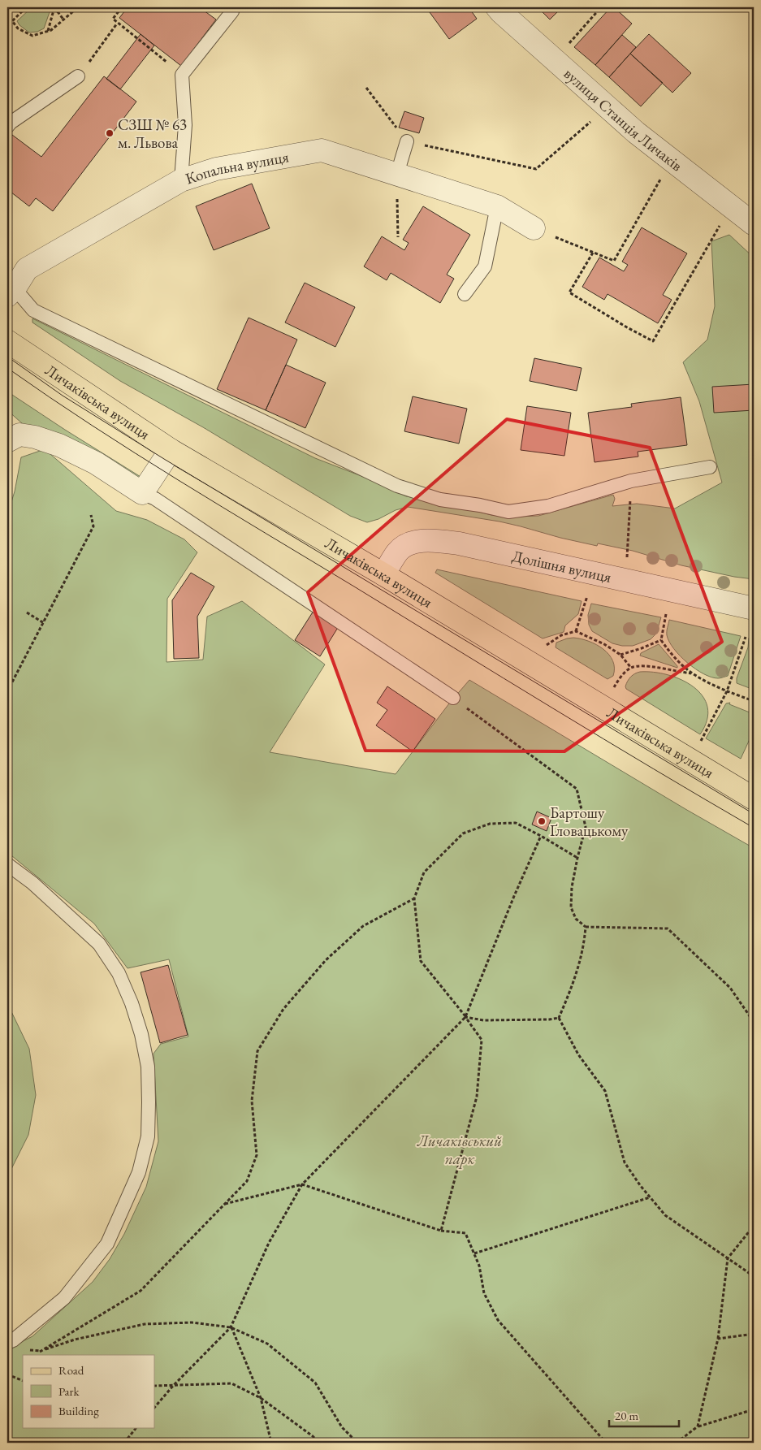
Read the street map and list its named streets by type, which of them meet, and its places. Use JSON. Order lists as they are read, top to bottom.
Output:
{
  "streets": {
    "main road": ["Личаківська вулиця"],
    "street": ["вулиця Станція Личаків", "Копальна вулиця", "Долішня вулиця"]
  },
  "crossings": [
    ["Личаківська вулиця", "Долішня вулиця"]
  ],
  "parks": ["Личаківський парк"],
  "places": ["СЗШ № 63 м. Львова", "Бартошу Ґловацькому"],
  "legend": ["Road", "Park", "Building"],
  "scale_bar": "20 m"
}
